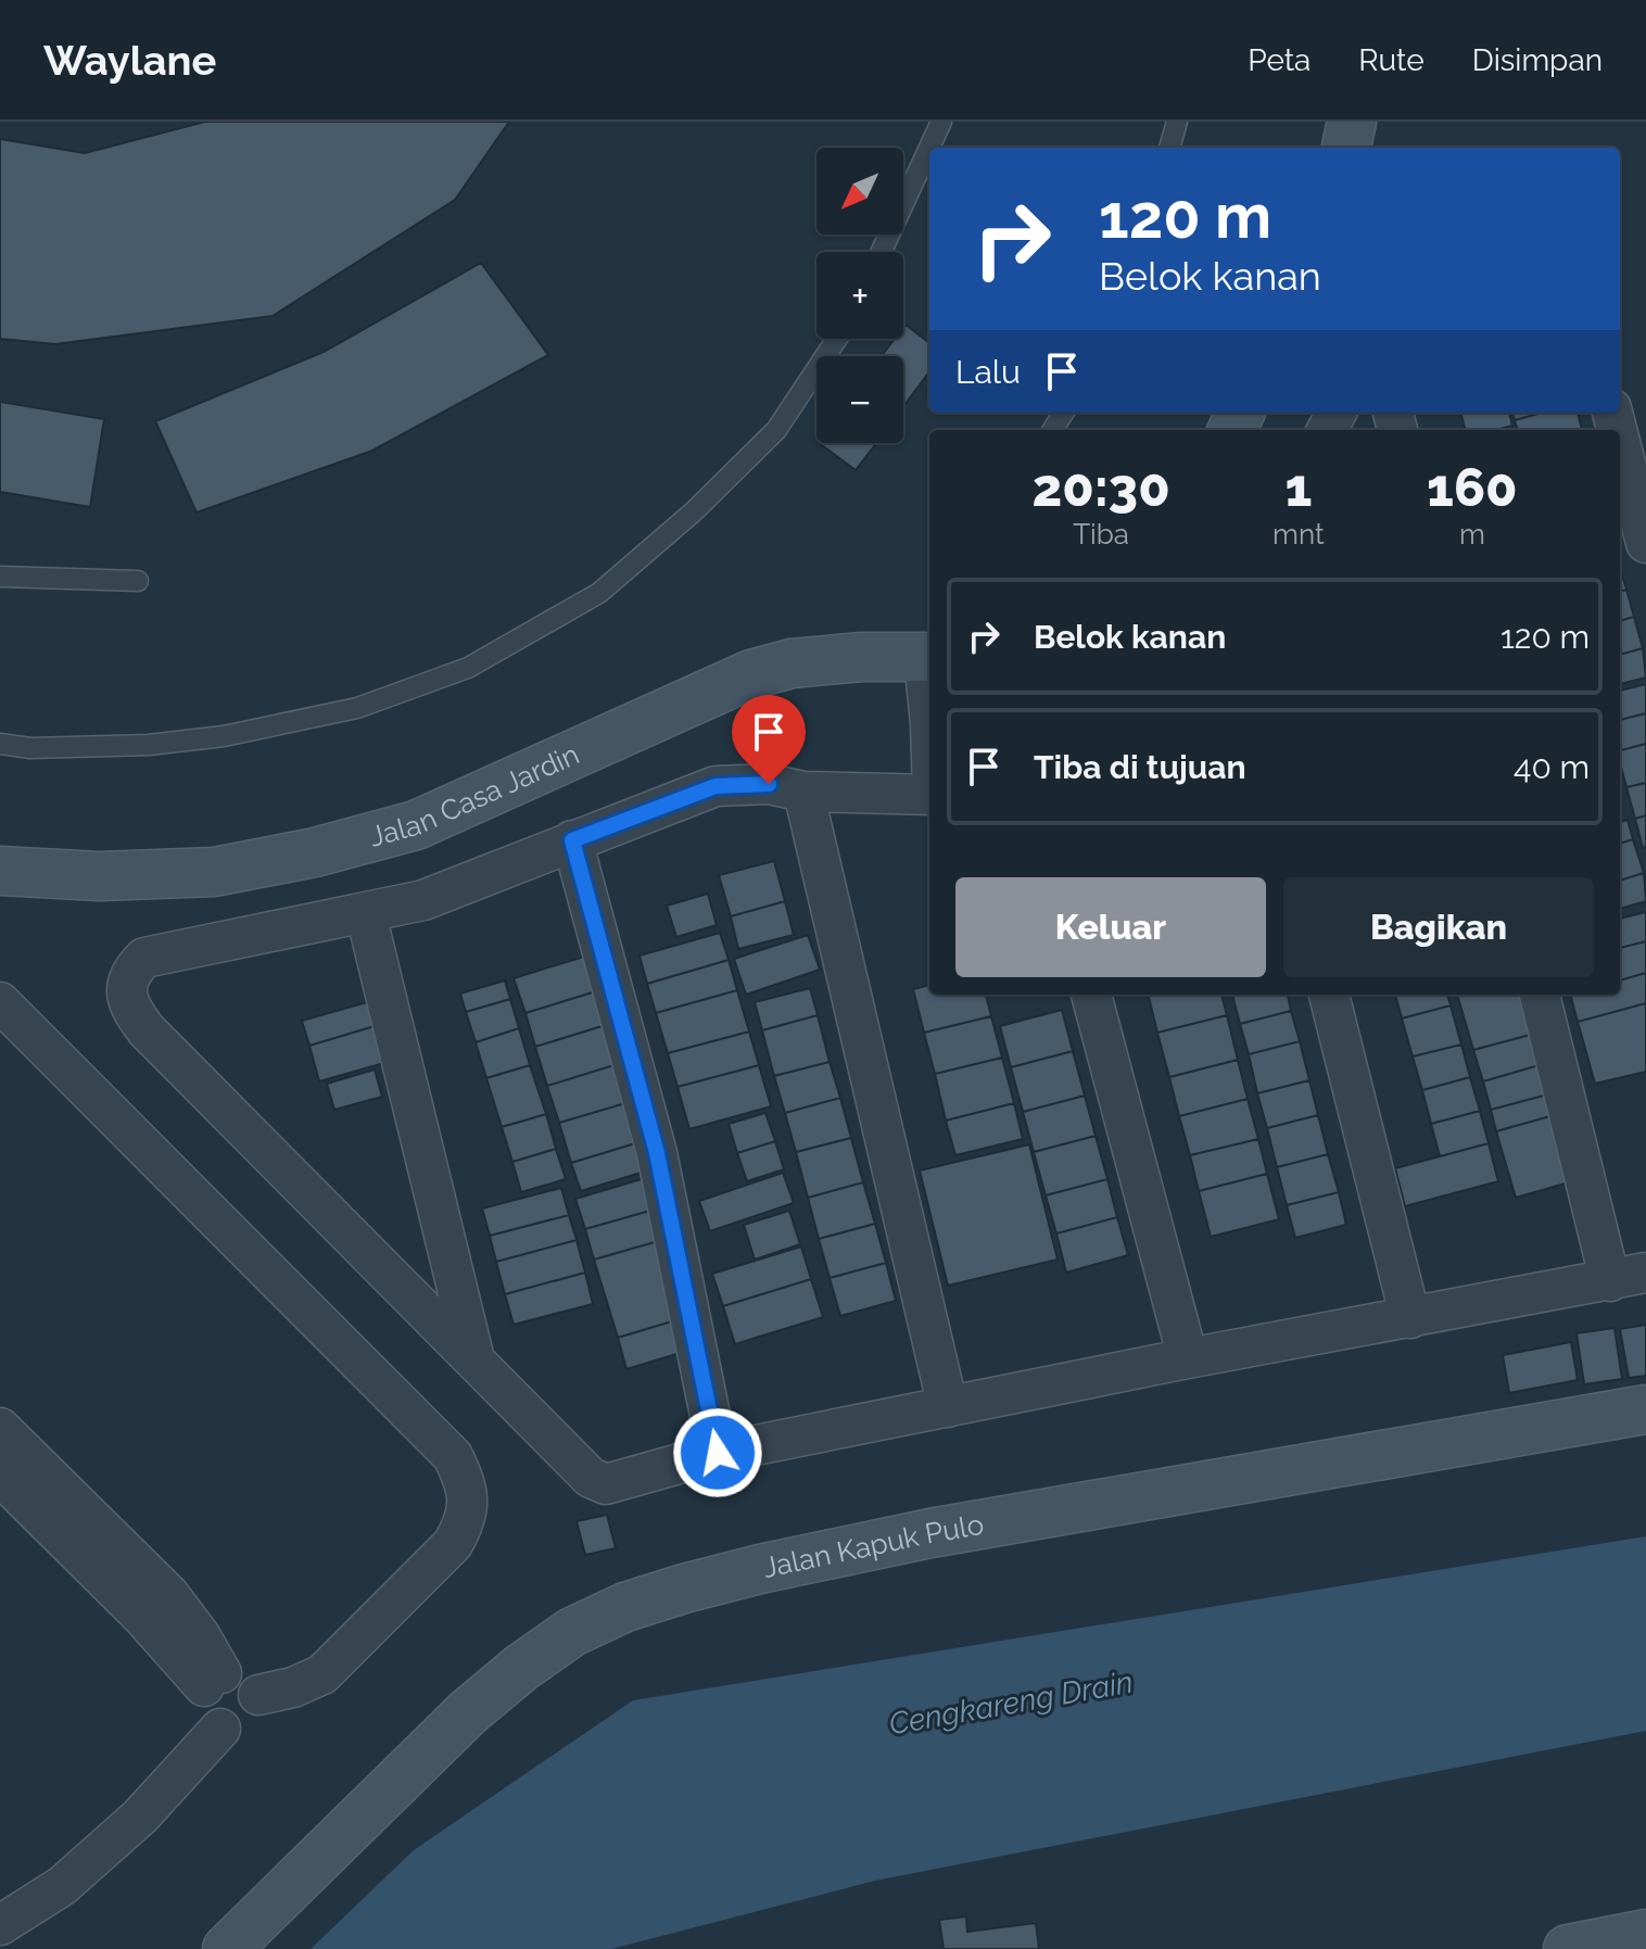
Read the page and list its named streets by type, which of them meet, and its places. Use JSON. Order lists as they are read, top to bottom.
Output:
{
  "streets": {
    "main road": ["Jalan Casa Jardin", "Jalan Kapuk Pulo"]
  },
  "water": ["Cengkareng Drain"],
  "north": "bottom left",
  "page": {
    "header": "Waylane",
    "nav": ["Peta", "Rute", "Disimpan"],
    "map_buttons": ["+", "−"],
    "turn": ["120 m", "Belok kanan"],
    "then": "Lalu",
    "eta": [
      "20:30",
      "Tiba",
      "1",
      "mnt",
      "160",
      "m"
    ],
    "list": [
      {
        "name": "Belok kanan",
        "value": "120 m"
      },
      {
        "name": "Tiba di tujuan",
        "value": "40 m"
      }
    ],
    "buttons": ["Keluar", "Bagikan"]
  }
}
